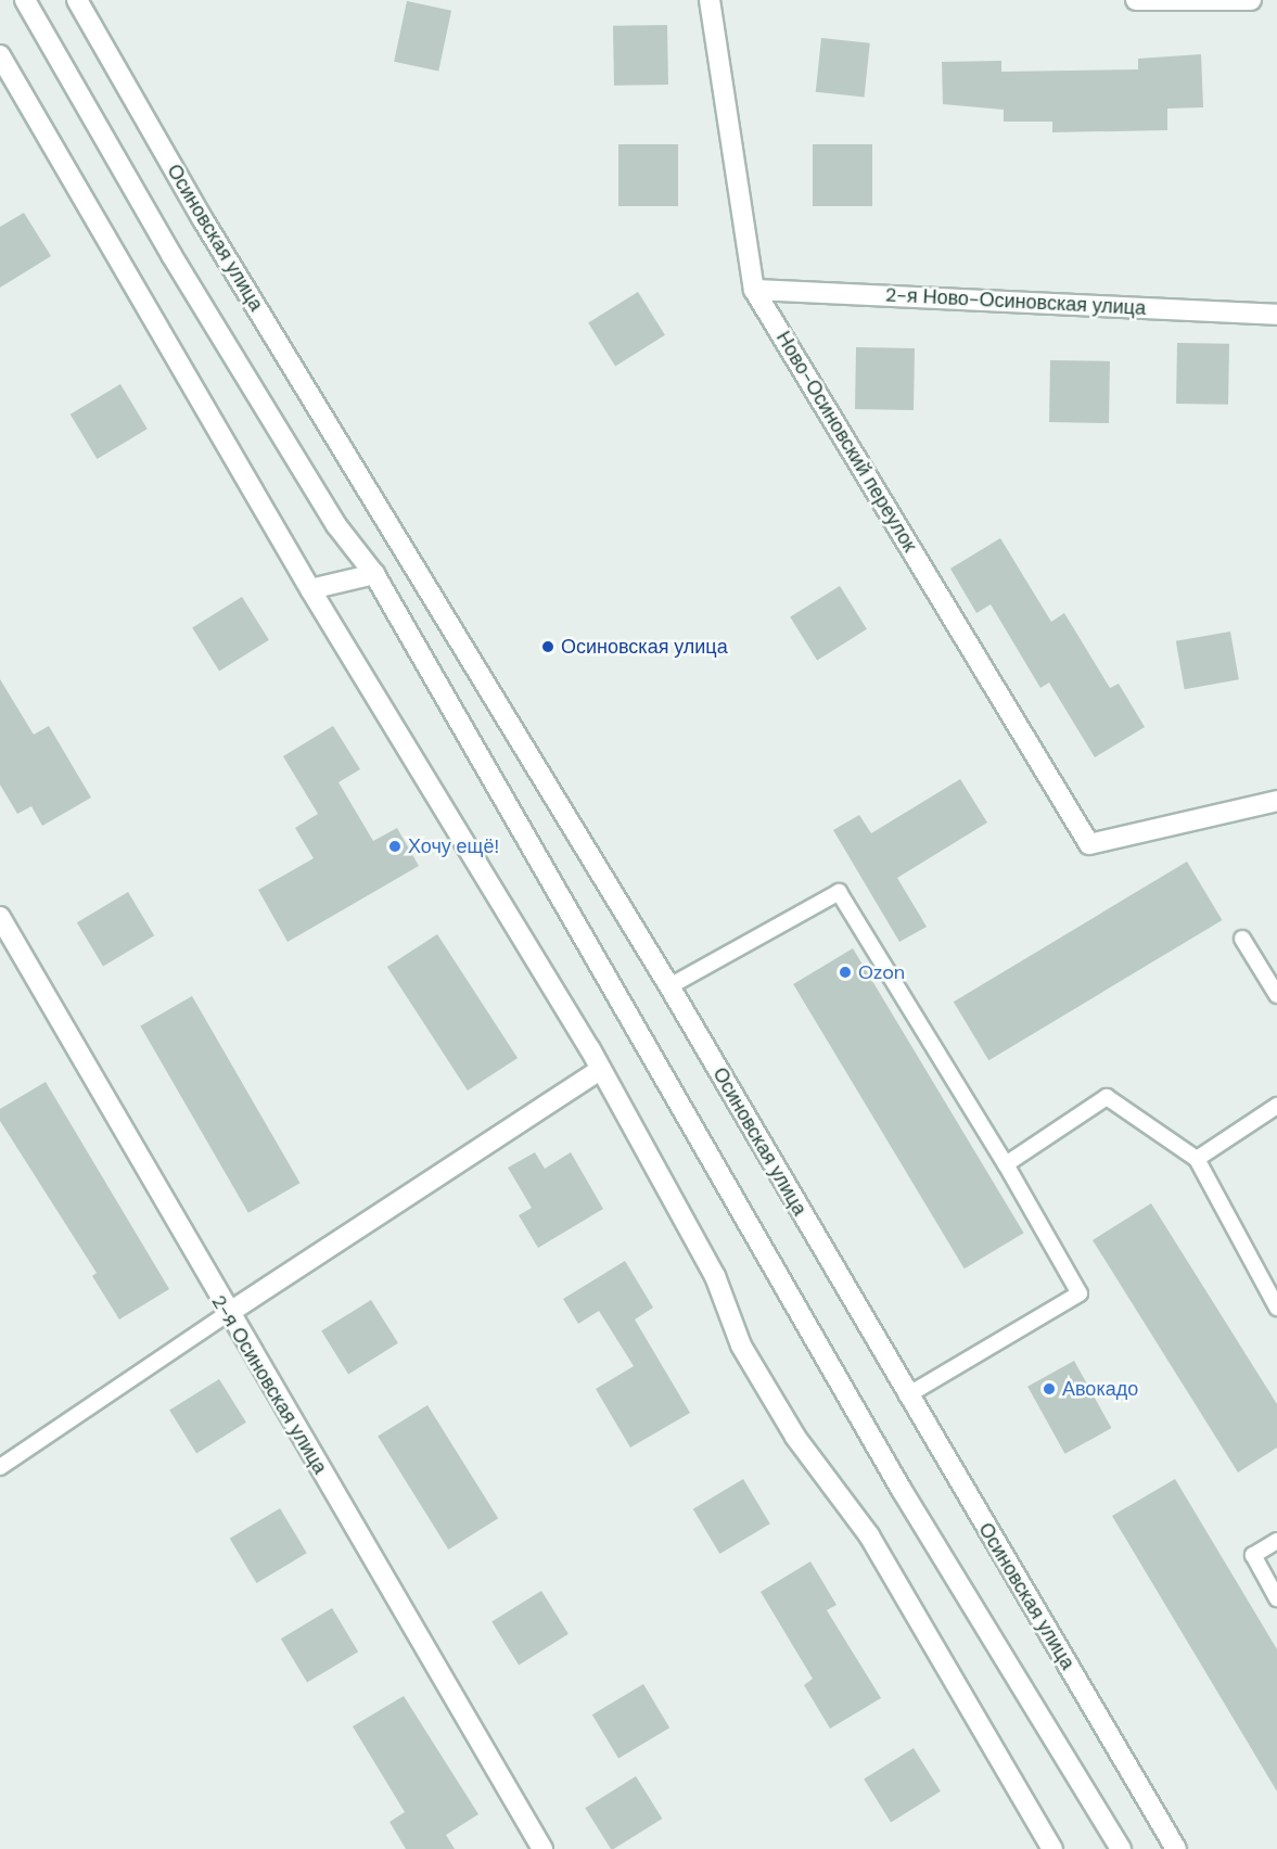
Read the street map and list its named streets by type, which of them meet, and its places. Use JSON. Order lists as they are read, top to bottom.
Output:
{
  "streets": {
    "street": [
      "Осиновская улица",
      "2-я Ново-Осиновская улица",
      "Ново-Осиновский переулок",
      "2-я Осиновская улица"
    ]
  },
  "crossings": [
    ["2-я Ново-Осиновская улица", "Ново-Осиновский переулок"]
  ],
  "places": [
    "Осиновская улица",
    "Хочу ещё!",
    "Ozon",
    "Авокадо"
  ]
}
